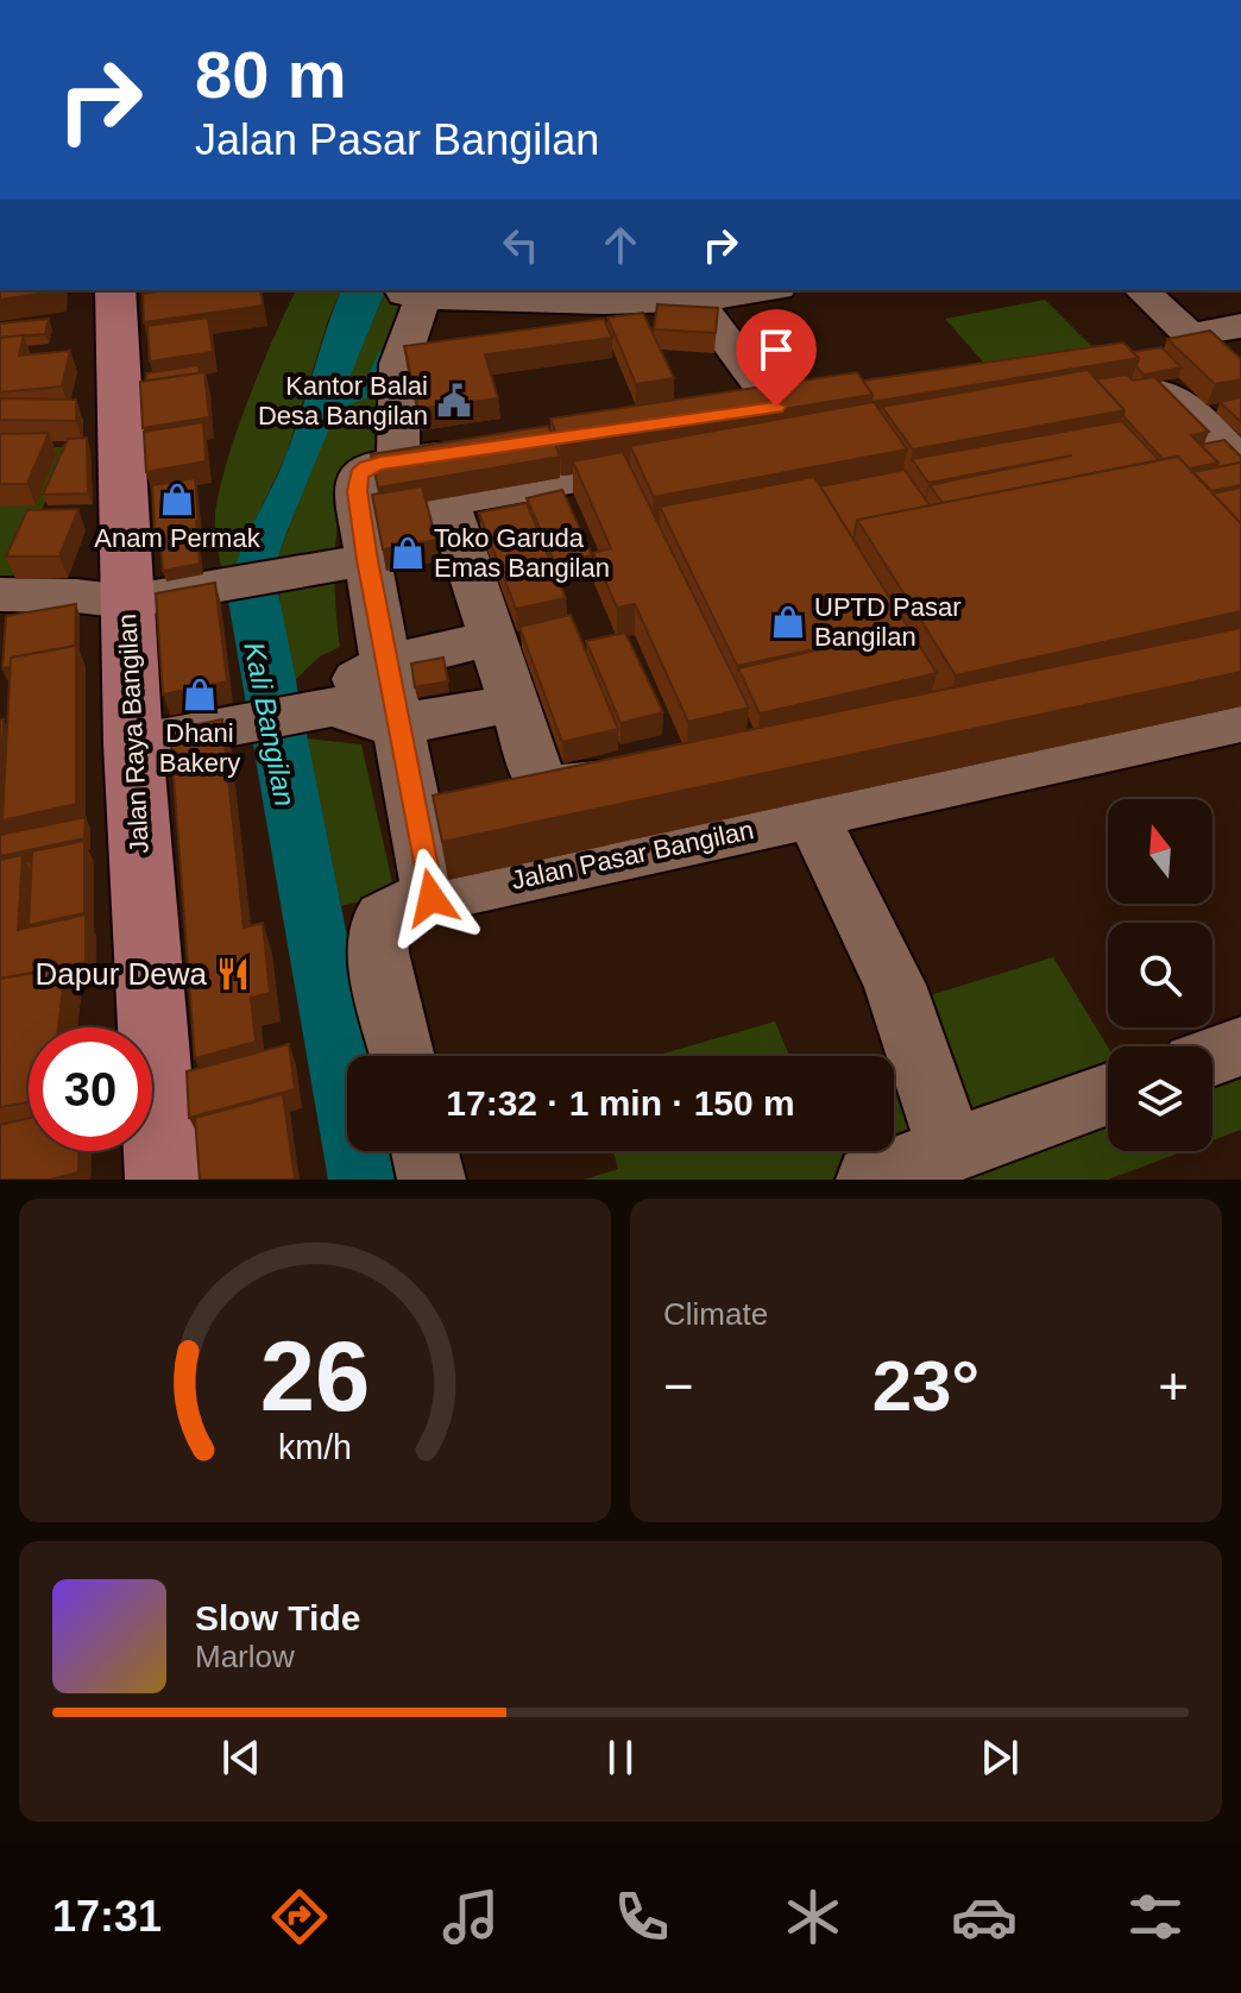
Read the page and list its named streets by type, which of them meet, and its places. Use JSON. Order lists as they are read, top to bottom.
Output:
{
  "streets": {
    "main road": ["Jalan Raya Bangilan"],
    "street": ["Jalan Pasar Bangilan"]
  },
  "water": ["Kali Bangilan"],
  "places": {
    "public building": ["Kantor Balai Desa Bangilan"],
    "shop": [
      "Anam Permak",
      "Toko Garuda Emas Bangilan",
      "UPTD Pasar Bangilan",
      "Dhani Bakery"
    ],
    "restaurant": ["Dapur Dewa"]
  },
  "north": "top",
  "page": {
    "turn": ["80 m", "Jalan Pasar Bangilan"],
    "limit": "30",
    "trip": "17:32 · 1 min · 150 m",
    "tile": "Climate",
    "heat": ["−", "23°", "+"],
    "song": ["Slow Tide", "Marlow"],
    "tabs": "17:31",
    "gauge": ["26", "km/h"]
  }
}
